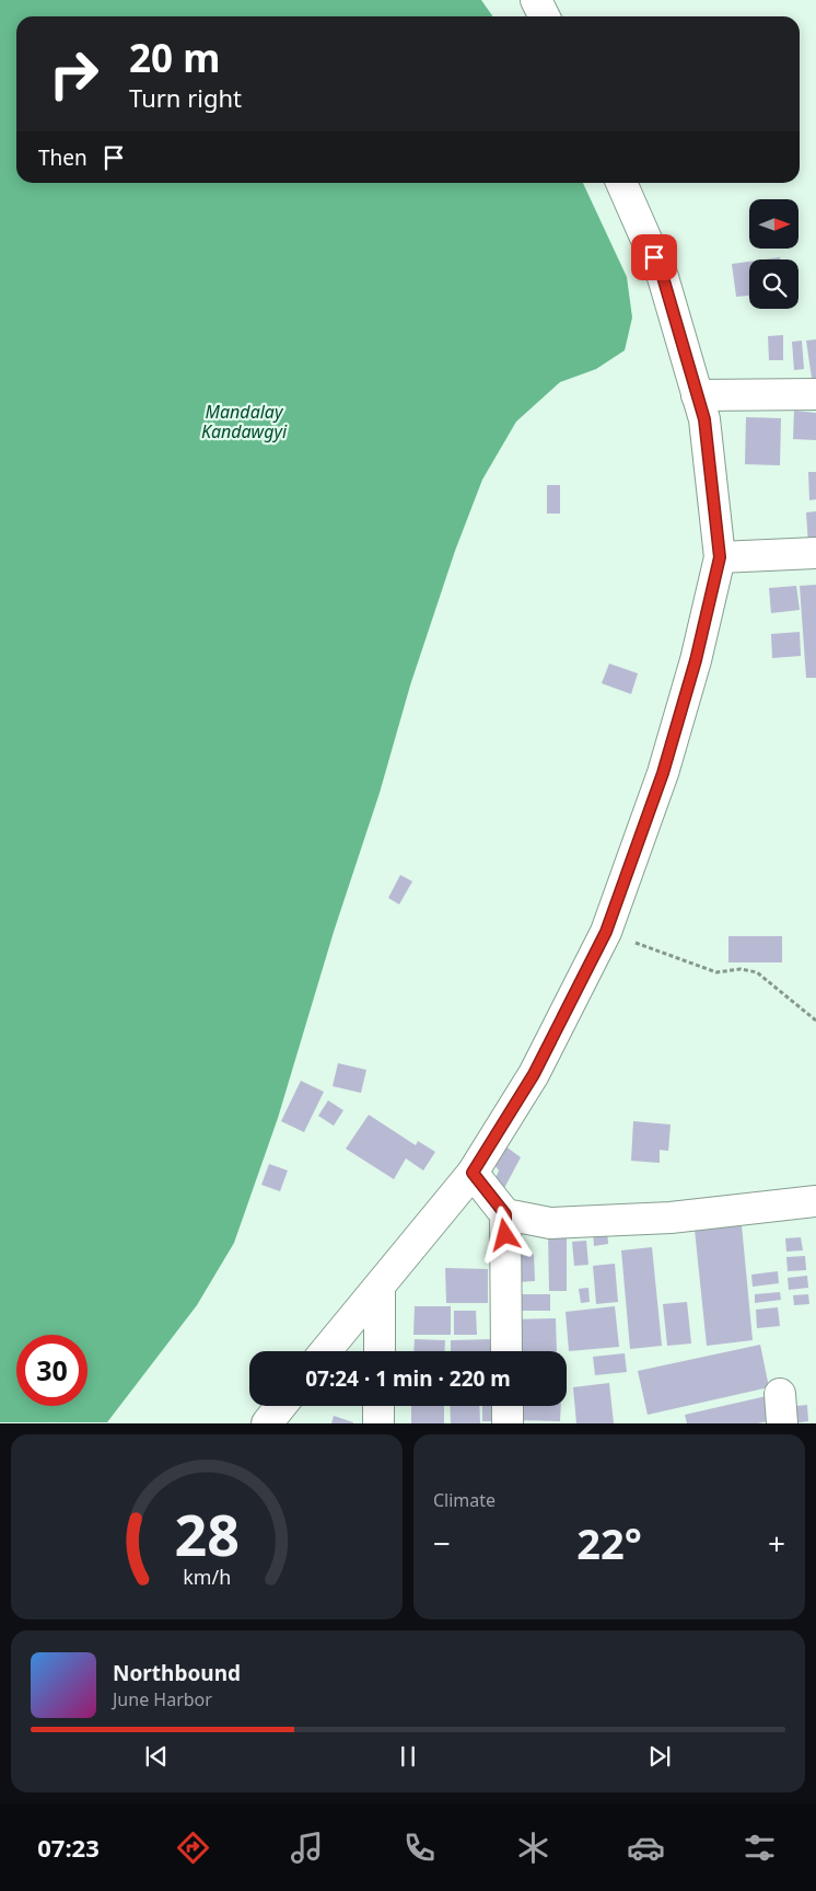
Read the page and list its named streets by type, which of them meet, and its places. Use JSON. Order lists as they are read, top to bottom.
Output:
{
  "water": ["Mandalay Kandawgyi"],
  "north": "right",
  "page": {
    "turn": ["20 m", "Turn right"],
    "then": "Then",
    "limit": "30",
    "trip": "07:24 · 1 min · 220 m",
    "tile": "Climate",
    "heat": ["−", "22°", "+"],
    "song": ["Northbound", "June Harbor"],
    "tabs": "07:23",
    "gauge": ["28", "km/h"]
  }
}
